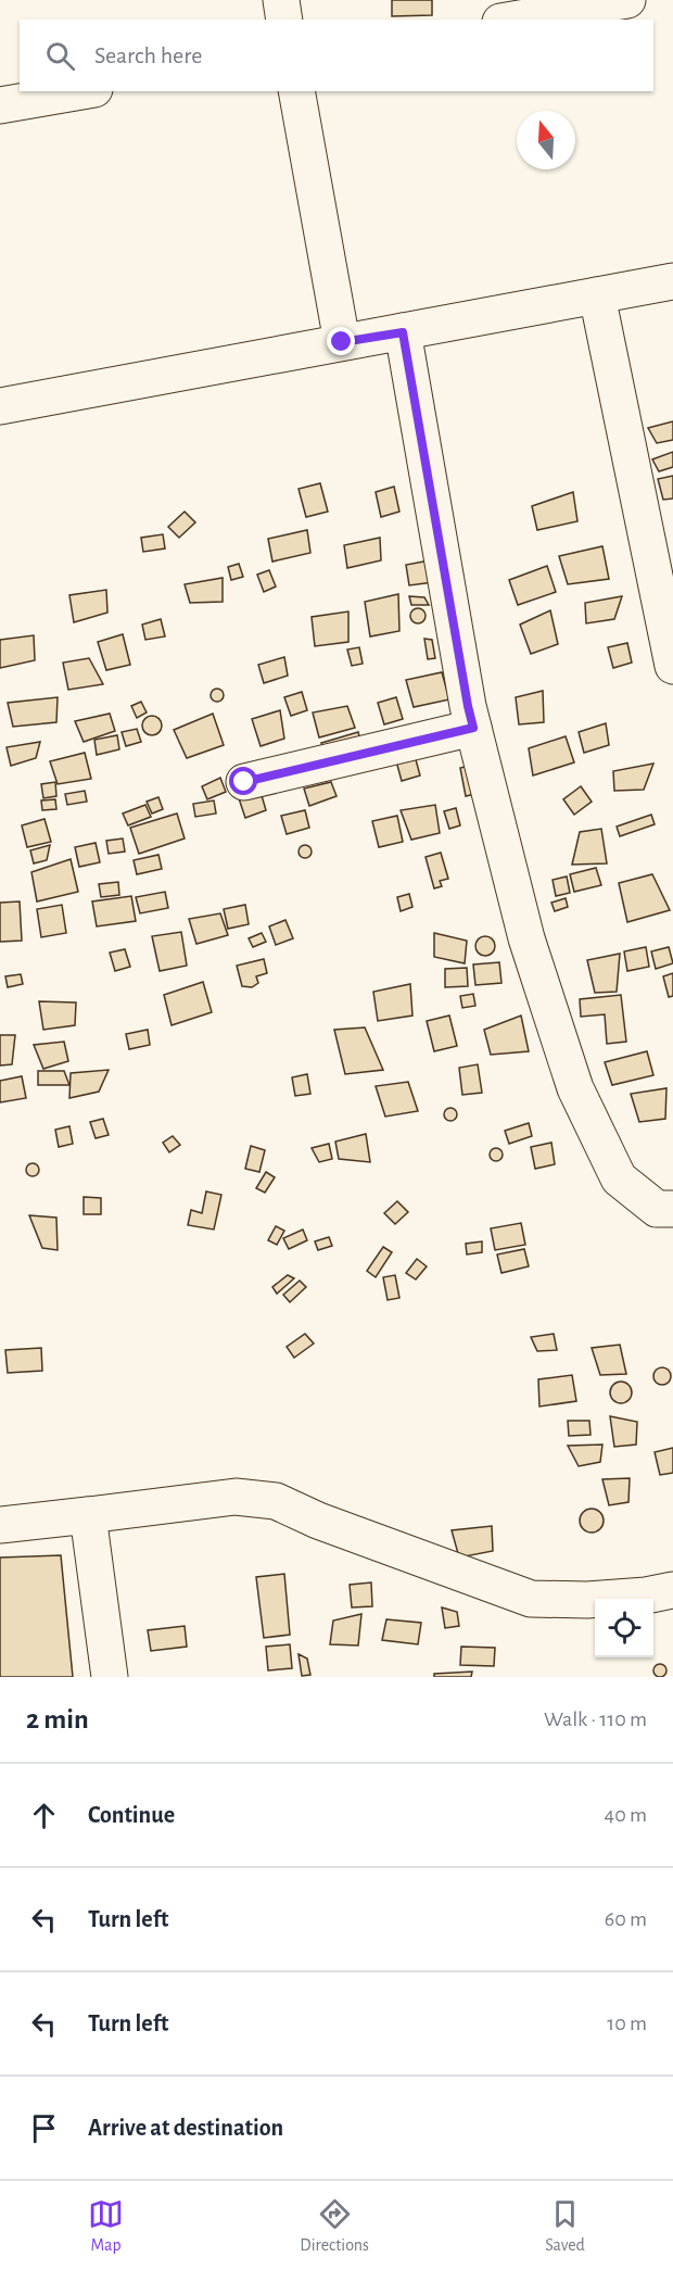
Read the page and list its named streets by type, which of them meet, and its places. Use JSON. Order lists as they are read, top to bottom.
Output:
{
  "north": "top",
  "page": {
    "search": "Search here",
    "heading": ["2 min", "Walk · 110 m"],
    "list": [
      ["Continue", "40 m"],
      ["Turn left", "60 m"],
      ["Turn left", "10 m"],
      "Arrive at destination"
    ],
    "nav": ["Map", "Directions", "Saved"]
  }
}
